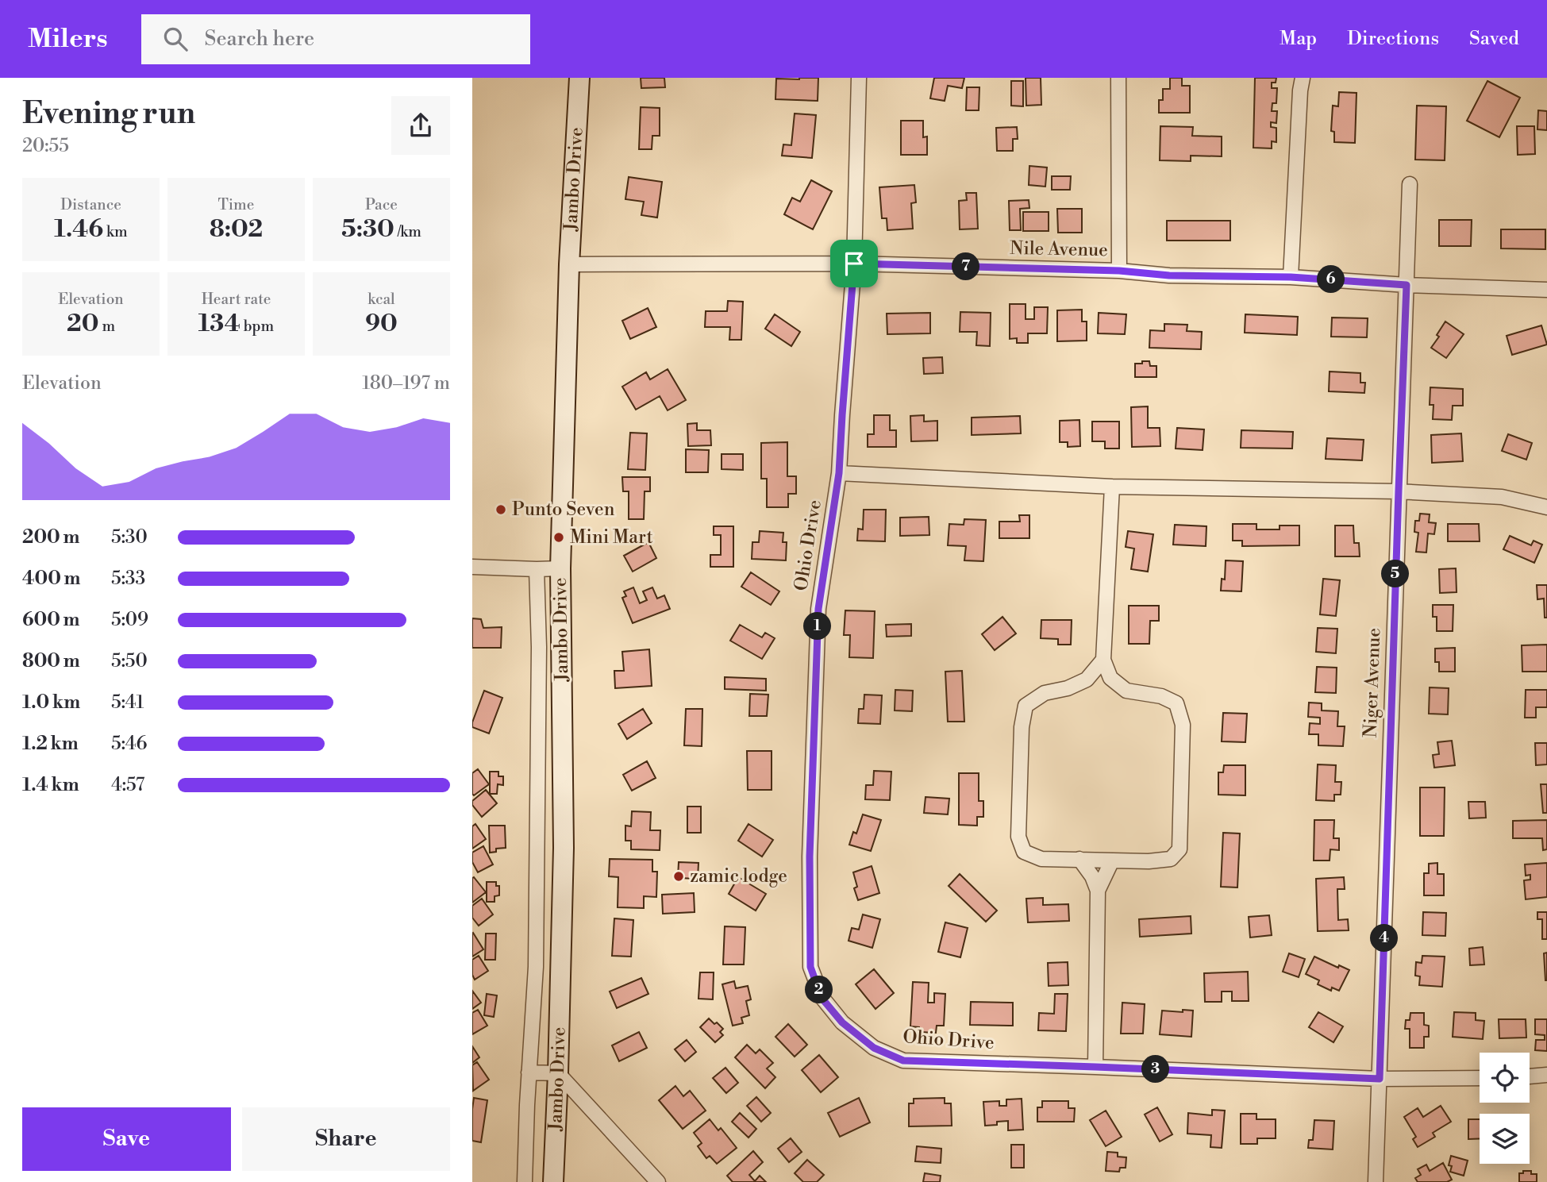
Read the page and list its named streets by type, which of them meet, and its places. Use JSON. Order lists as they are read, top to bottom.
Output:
{
  "streets": {
    "main road": ["Jambo Drive"],
    "street": ["Nile Avenue", "Ohio Drive", "Niger Avenue"]
  },
  "crossings": [
    ["Jambo Drive", "Nile Avenue"],
    ["Nile Avenue", "Ohio Drive"],
    ["Nile Avenue", "Niger Avenue"],
    ["Ohio Drive", "Niger Avenue"]
  ],
  "places": ["Punto Seven", "Mini Mart", "zamic lodge"],
  "page": {
    "header": "Milers",
    "search": "Search here",
    "nav": ["Map", "Directions", "Saved"],
    "heading": ["Evening run", "20:55"],
    "stats": [
      ["Distance", "1.46 km"],
      ["Time", "8:02"],
      ["Pace", "5:30 /km"],
      ["Elevation", "20 m"],
      ["Heart rate", "134 bpm"],
      ["kcal", "90"]
    ],
    "pins": [
      "7",
      "6",
      "5",
      "1",
      "4",
      "2",
      "3"
    ],
    "chart": ["Elevation", "180–197 m"],
    "list": [
      {
        "name": "200 m",
        "note": "5:30"
      },
      {
        "name": "400 m",
        "note": "5:33"
      },
      {
        "name": "600 m",
        "note": "5:09"
      },
      {
        "name": "800 m",
        "note": "5:50"
      },
      {
        "name": "1.0 km",
        "note": "5:41"
      },
      {
        "name": "1.2 km",
        "note": "5:46"
      },
      {
        "name": "1.4 km",
        "note": "4:57"
      }
    ],
    "buttons": ["Save", "Share"]
  }
}
